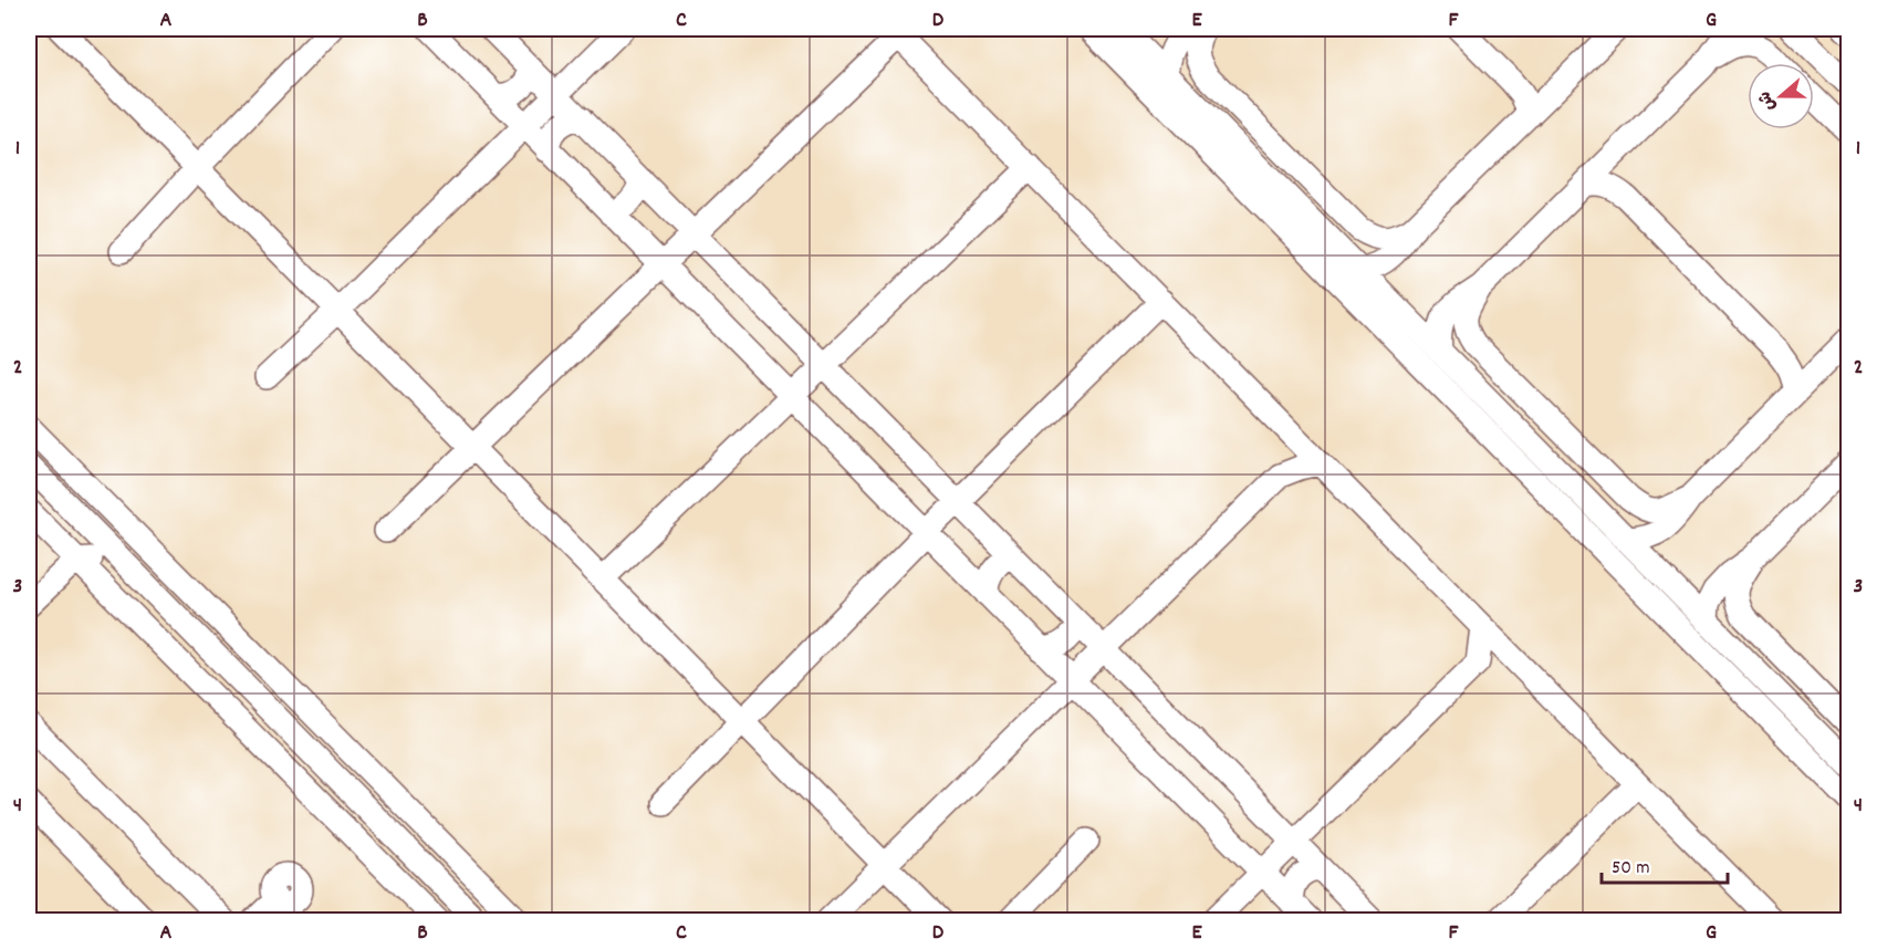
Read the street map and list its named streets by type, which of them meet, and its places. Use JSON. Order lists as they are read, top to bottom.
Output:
{
  "scale_bar": "50 m",
  "north": "left",
  "grid": {
    "columns": [
      "A",
      "B",
      "C",
      "D",
      "E",
      "F",
      "G"
    ],
    "rows": [
      "1",
      "2",
      "3",
      "4"
    ]
  }
}
